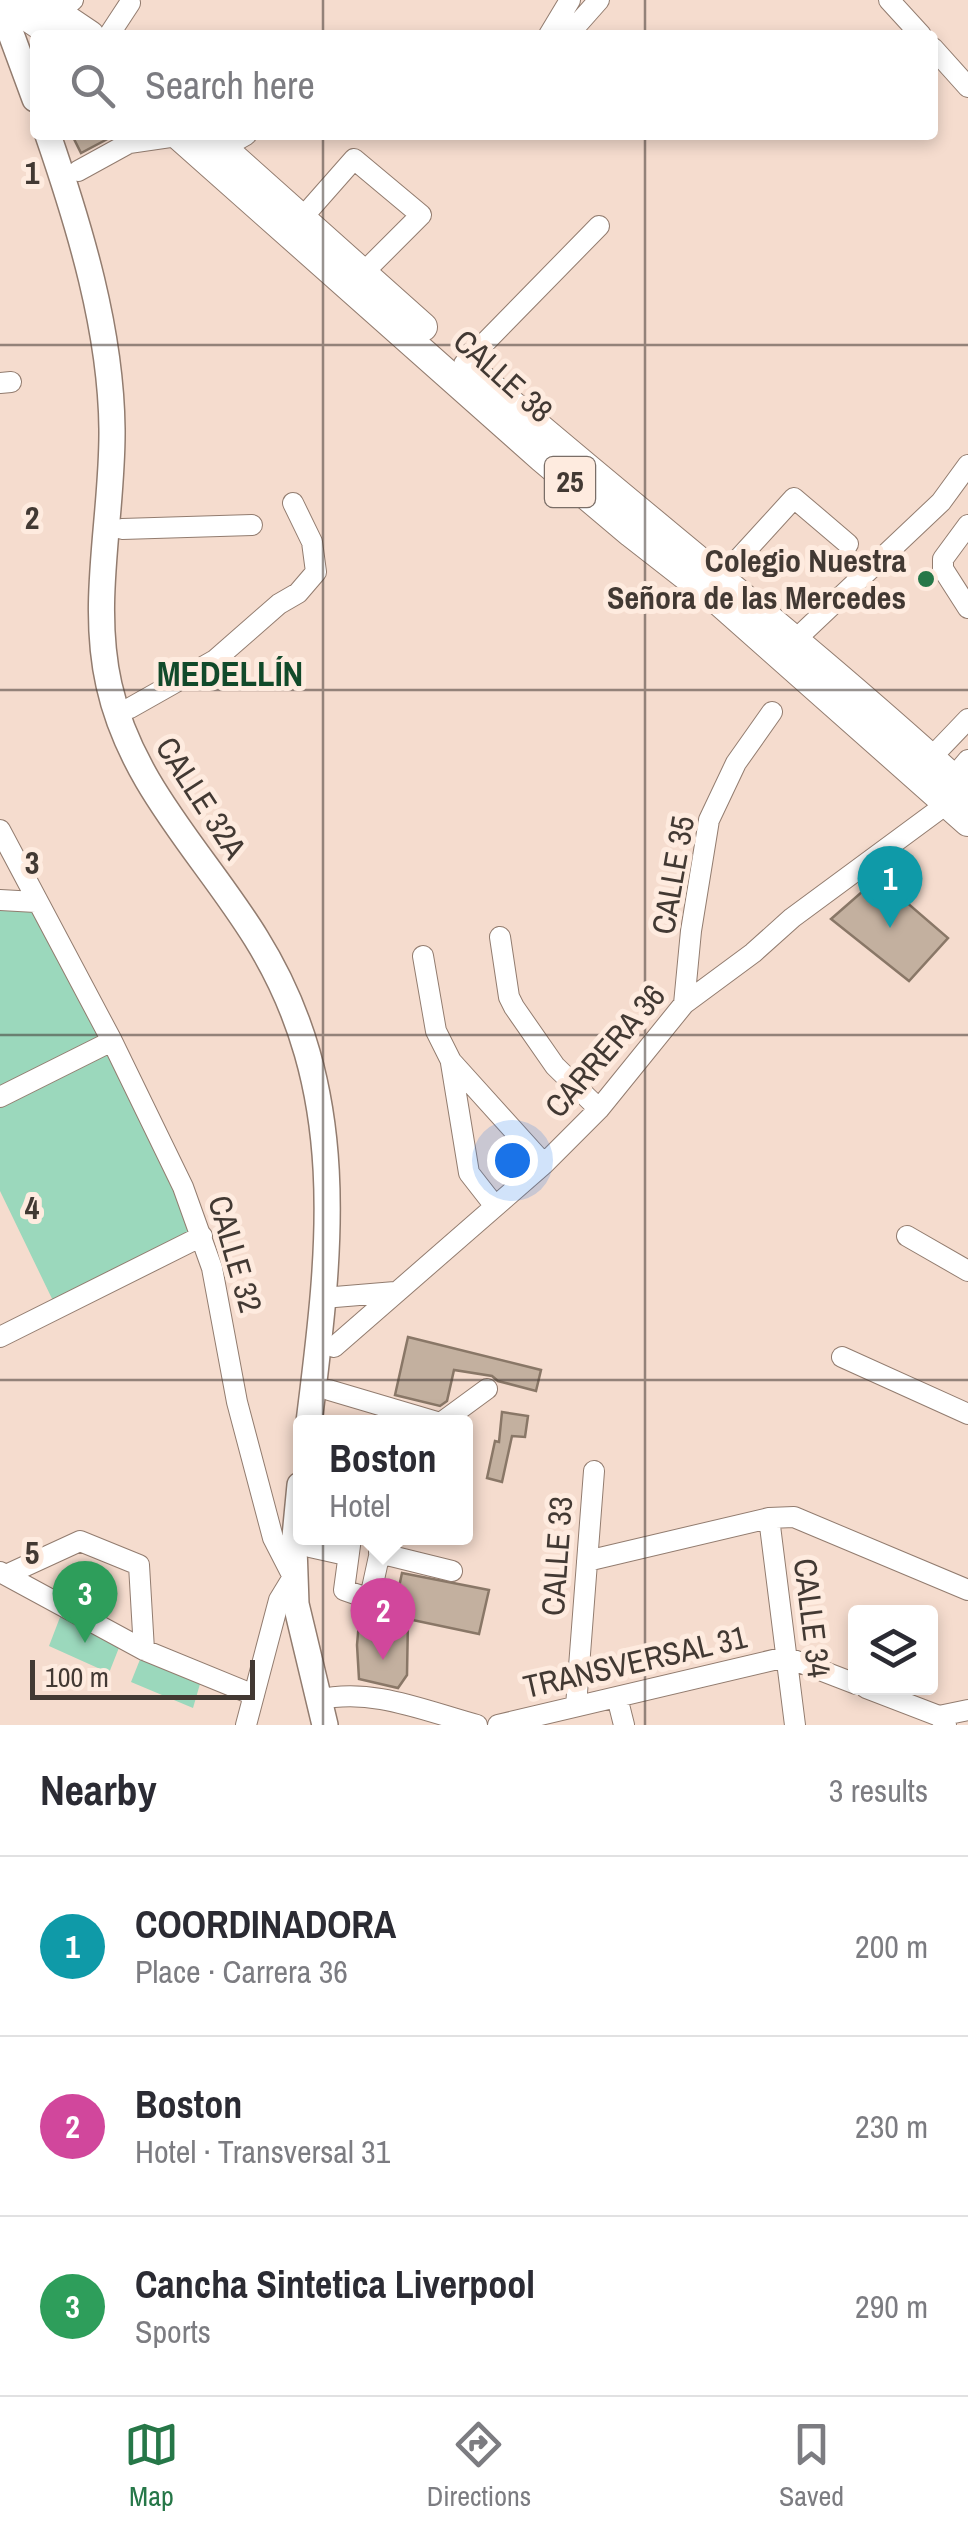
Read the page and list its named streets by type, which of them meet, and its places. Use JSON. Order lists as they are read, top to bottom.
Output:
{
  "streets": {
    "highway": ["CALLE 38", "25"],
    "main road": ["CALLE 32A", "CALLE 32"],
    "street": [
      "CALLE 35",
      "CARRERA 36",
      "CALLE 33",
      "CALLE 34",
      "TRANSVERSAL 31"
    ]
  },
  "crossings": [
    ["CALLE 38", "CARRERA 36"],
    ["CALLE 32A", "CARRERA 36"],
    ["CALLE 35", "CARRERA 36"],
    ["CALLE 33", "TRANSVERSAL 31"],
    ["CALLE 34", "TRANSVERSAL 31"]
  ],
  "districts": ["MEDELLÍN"],
  "places": ["Colegio Nuestra Señora de las Mercedes"],
  "scale_bar": "100 m",
  "page": {
    "search": "Search here",
    "pins": ["1", "3", "2"],
    "popup": ["Boston", "Hotel"],
    "scale": "100 m",
    "heading": ["Nearby", "3 results"],
    "list": [
      {
        "mark": "1",
        "name": "COORDINADORA",
        "note": "Place · Carrera 36",
        "value": "200 m"
      },
      {
        "mark": "2",
        "name": "Boston",
        "note": "Hotel · Transversal 31",
        "value": "230 m"
      },
      {
        "mark": "3",
        "name": "Cancha Sintetica Liverpool",
        "note": "Sports",
        "value": "290 m"
      }
    ],
    "nav": ["Map", "Directions", "Saved"]
  },
  "grid": {
    "rows": [
      "1",
      "2",
      "3",
      "4",
      "5"
    ]
  }
}
